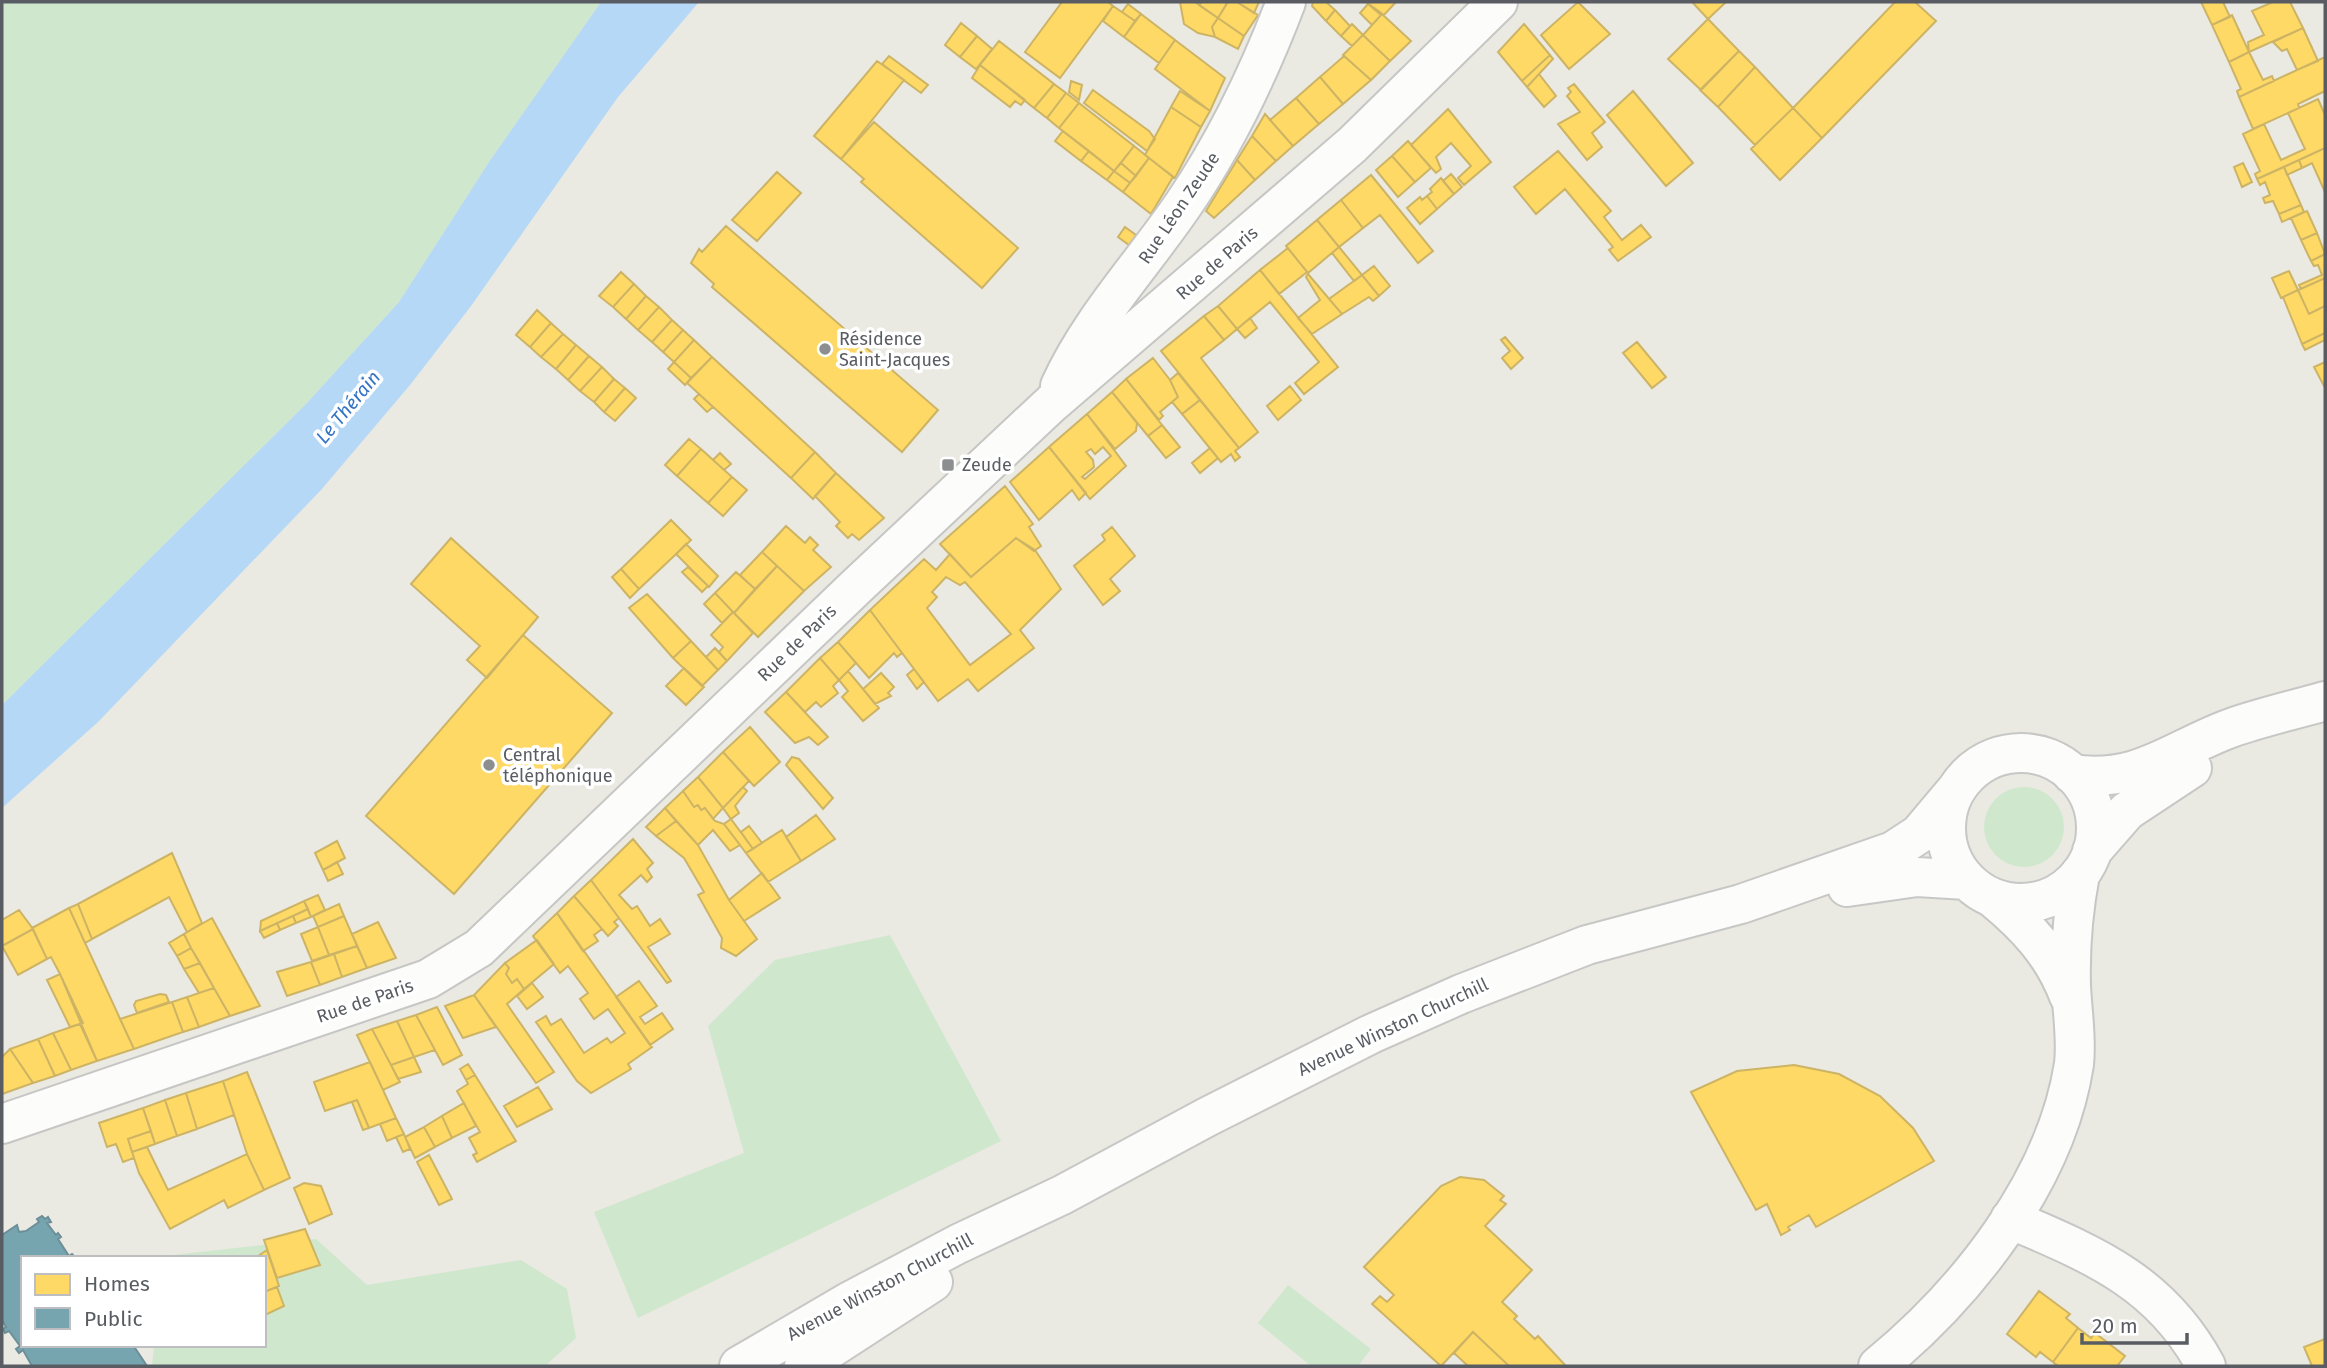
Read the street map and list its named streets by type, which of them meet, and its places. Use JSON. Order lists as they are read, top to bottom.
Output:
{
  "streets": {
    "street": ["Rue Léon Zeude", "Rue de Paris", "Avenue Winston Churchill"]
  },
  "crossings": [
    ["Rue Léon Zeude", "Rue de Paris"]
  ],
  "water": ["Le Thérain"],
  "places": {
    "other": ["Résidence Saint-Jacques", "Central téléphonique"],
    "transit": ["Zeude"]
  },
  "legend": ["Homes", "Public"],
  "scale_bar": "20 m"
}
